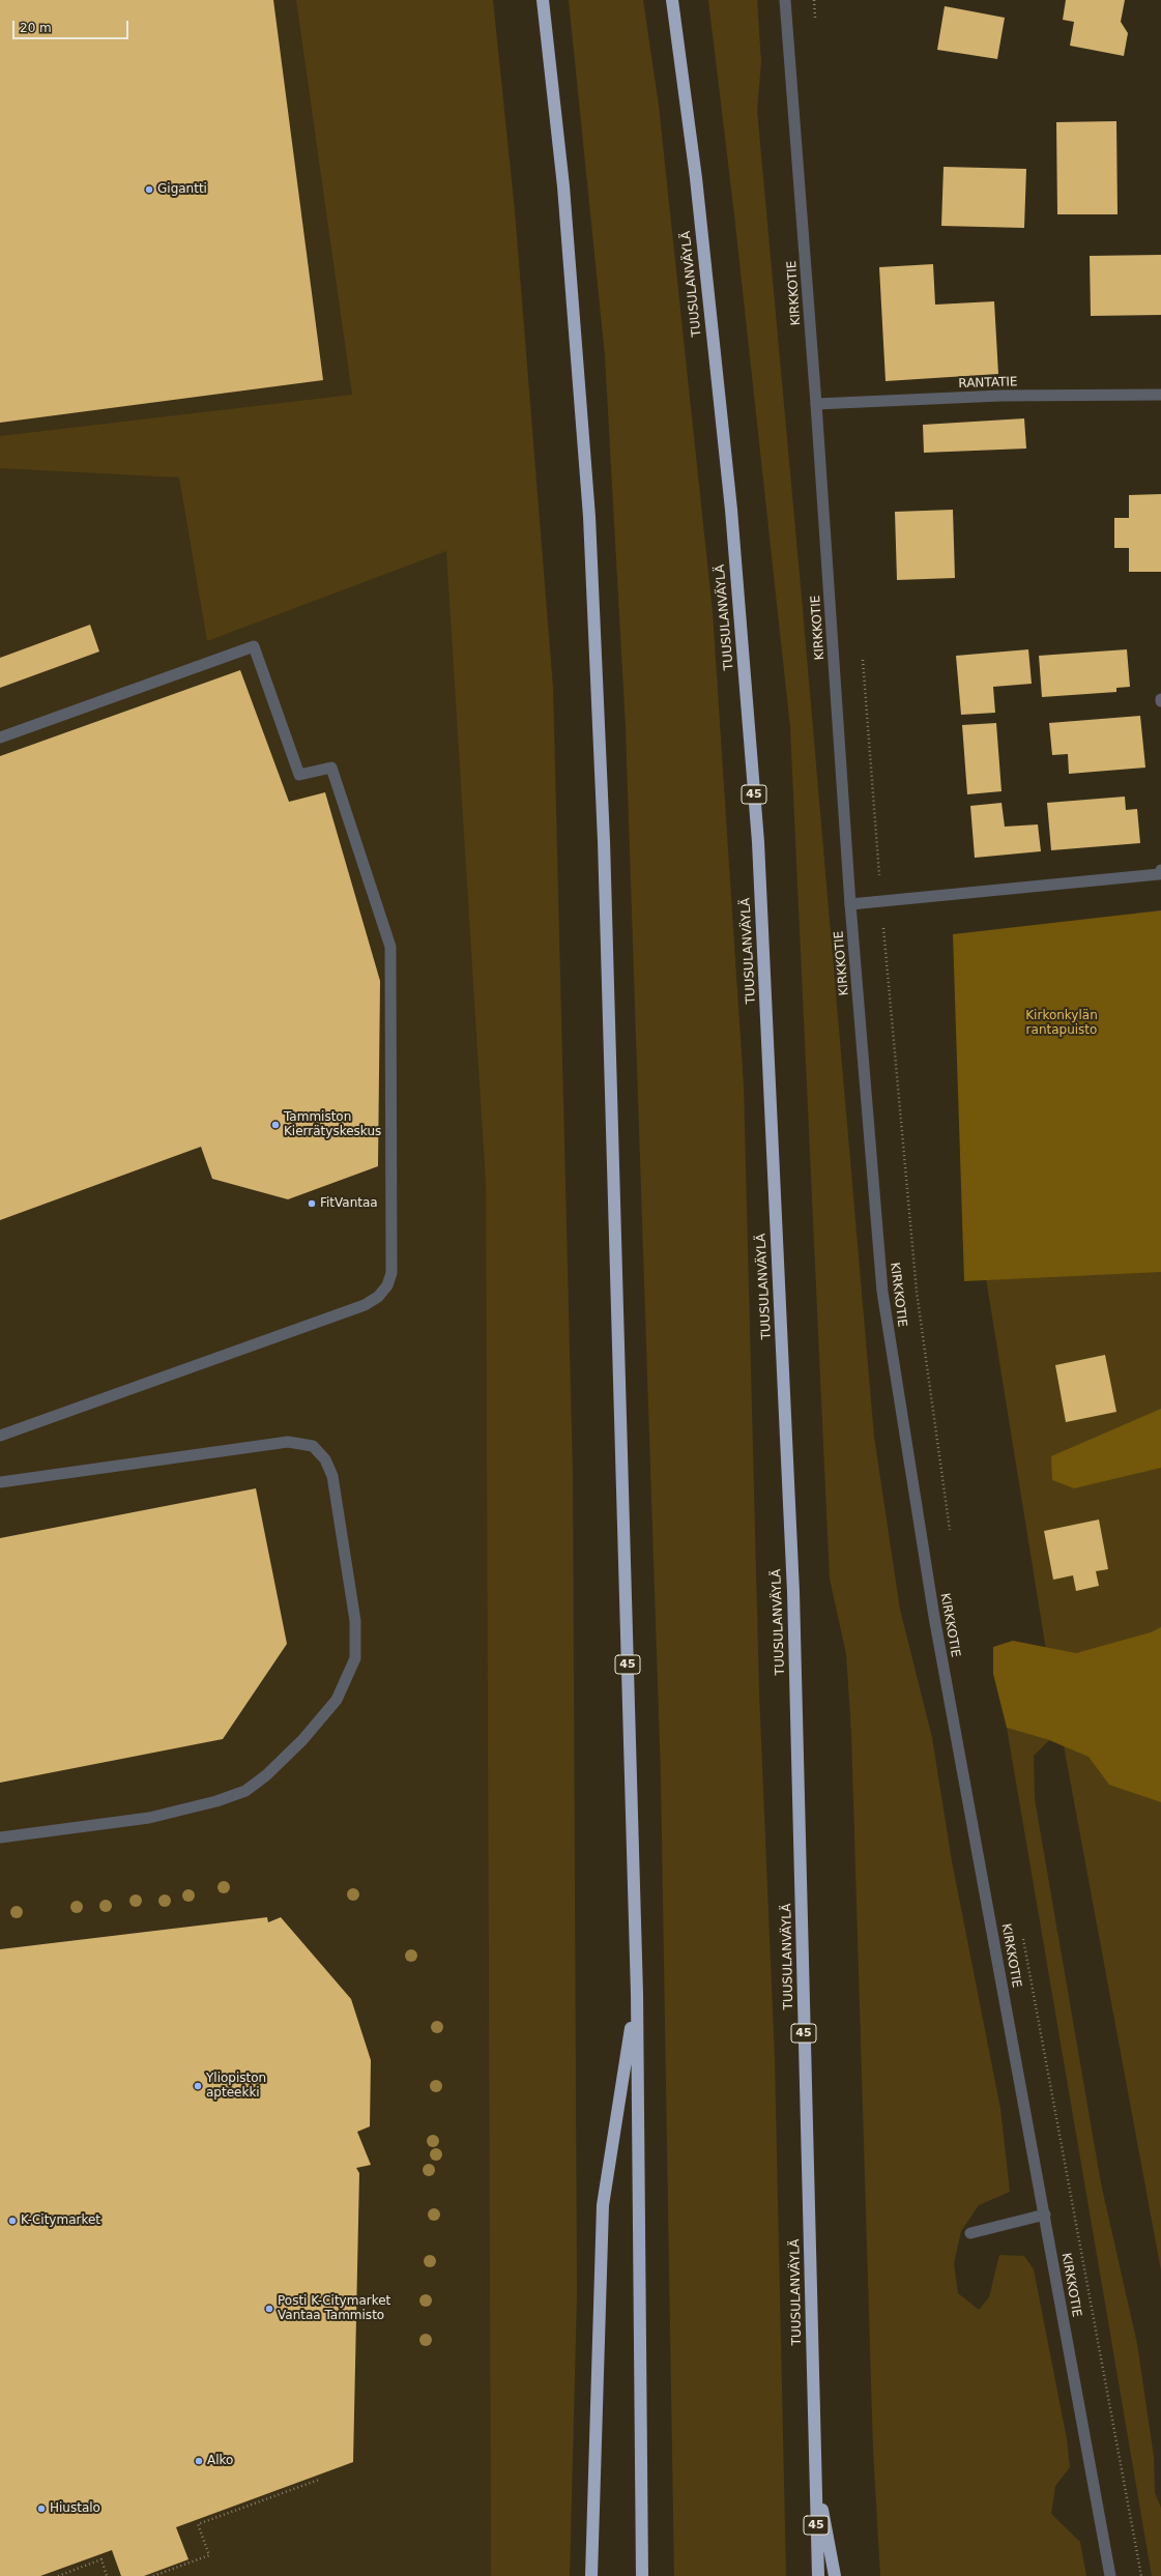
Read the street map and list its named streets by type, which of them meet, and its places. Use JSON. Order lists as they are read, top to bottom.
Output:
{
  "streets": {
    "highway": ["TUUSULANVÄYLÄ", "45"],
    "street": ["KIRKKOTIE", "RANTATIE"]
  },
  "crossings": [
    ["KIRKKOTIE", "RANTATIE"]
  ],
  "parks": ["Kirkonkylän rantapuisto"],
  "places": [
    "Gigantti",
    "Tammiston Kierrätyskeskus",
    "FitVantaa",
    "Yliopiston apteekki",
    "K-Citymarket",
    "Posti K-Citymarket Vantaa Tammisto",
    "Alko",
    "Hiustalo"
  ],
  "scale_bar": "20 m"
}
